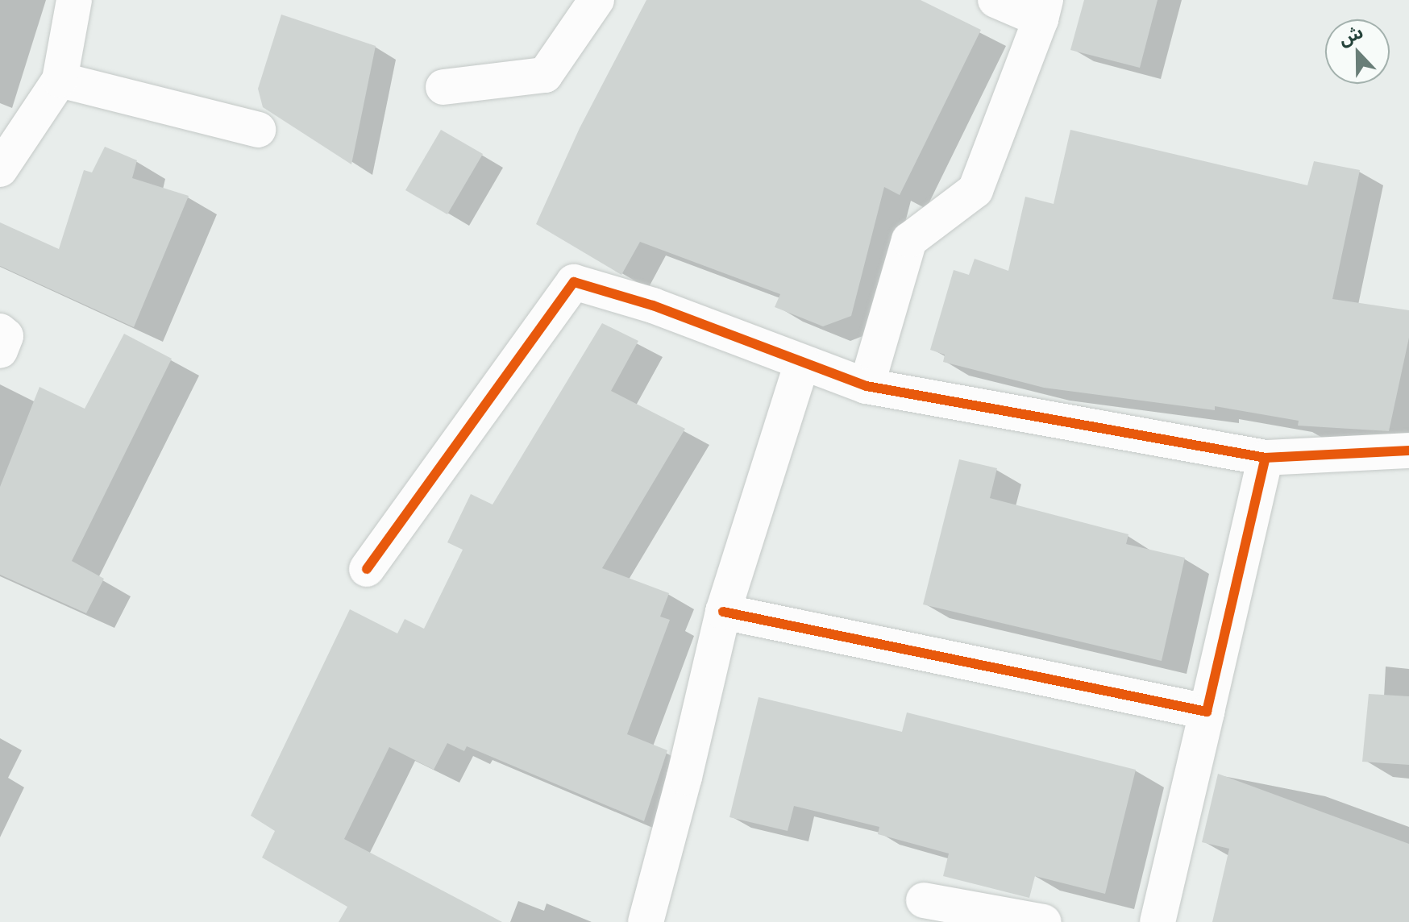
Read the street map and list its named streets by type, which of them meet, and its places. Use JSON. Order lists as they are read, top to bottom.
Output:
{
  "north": "top"
}
